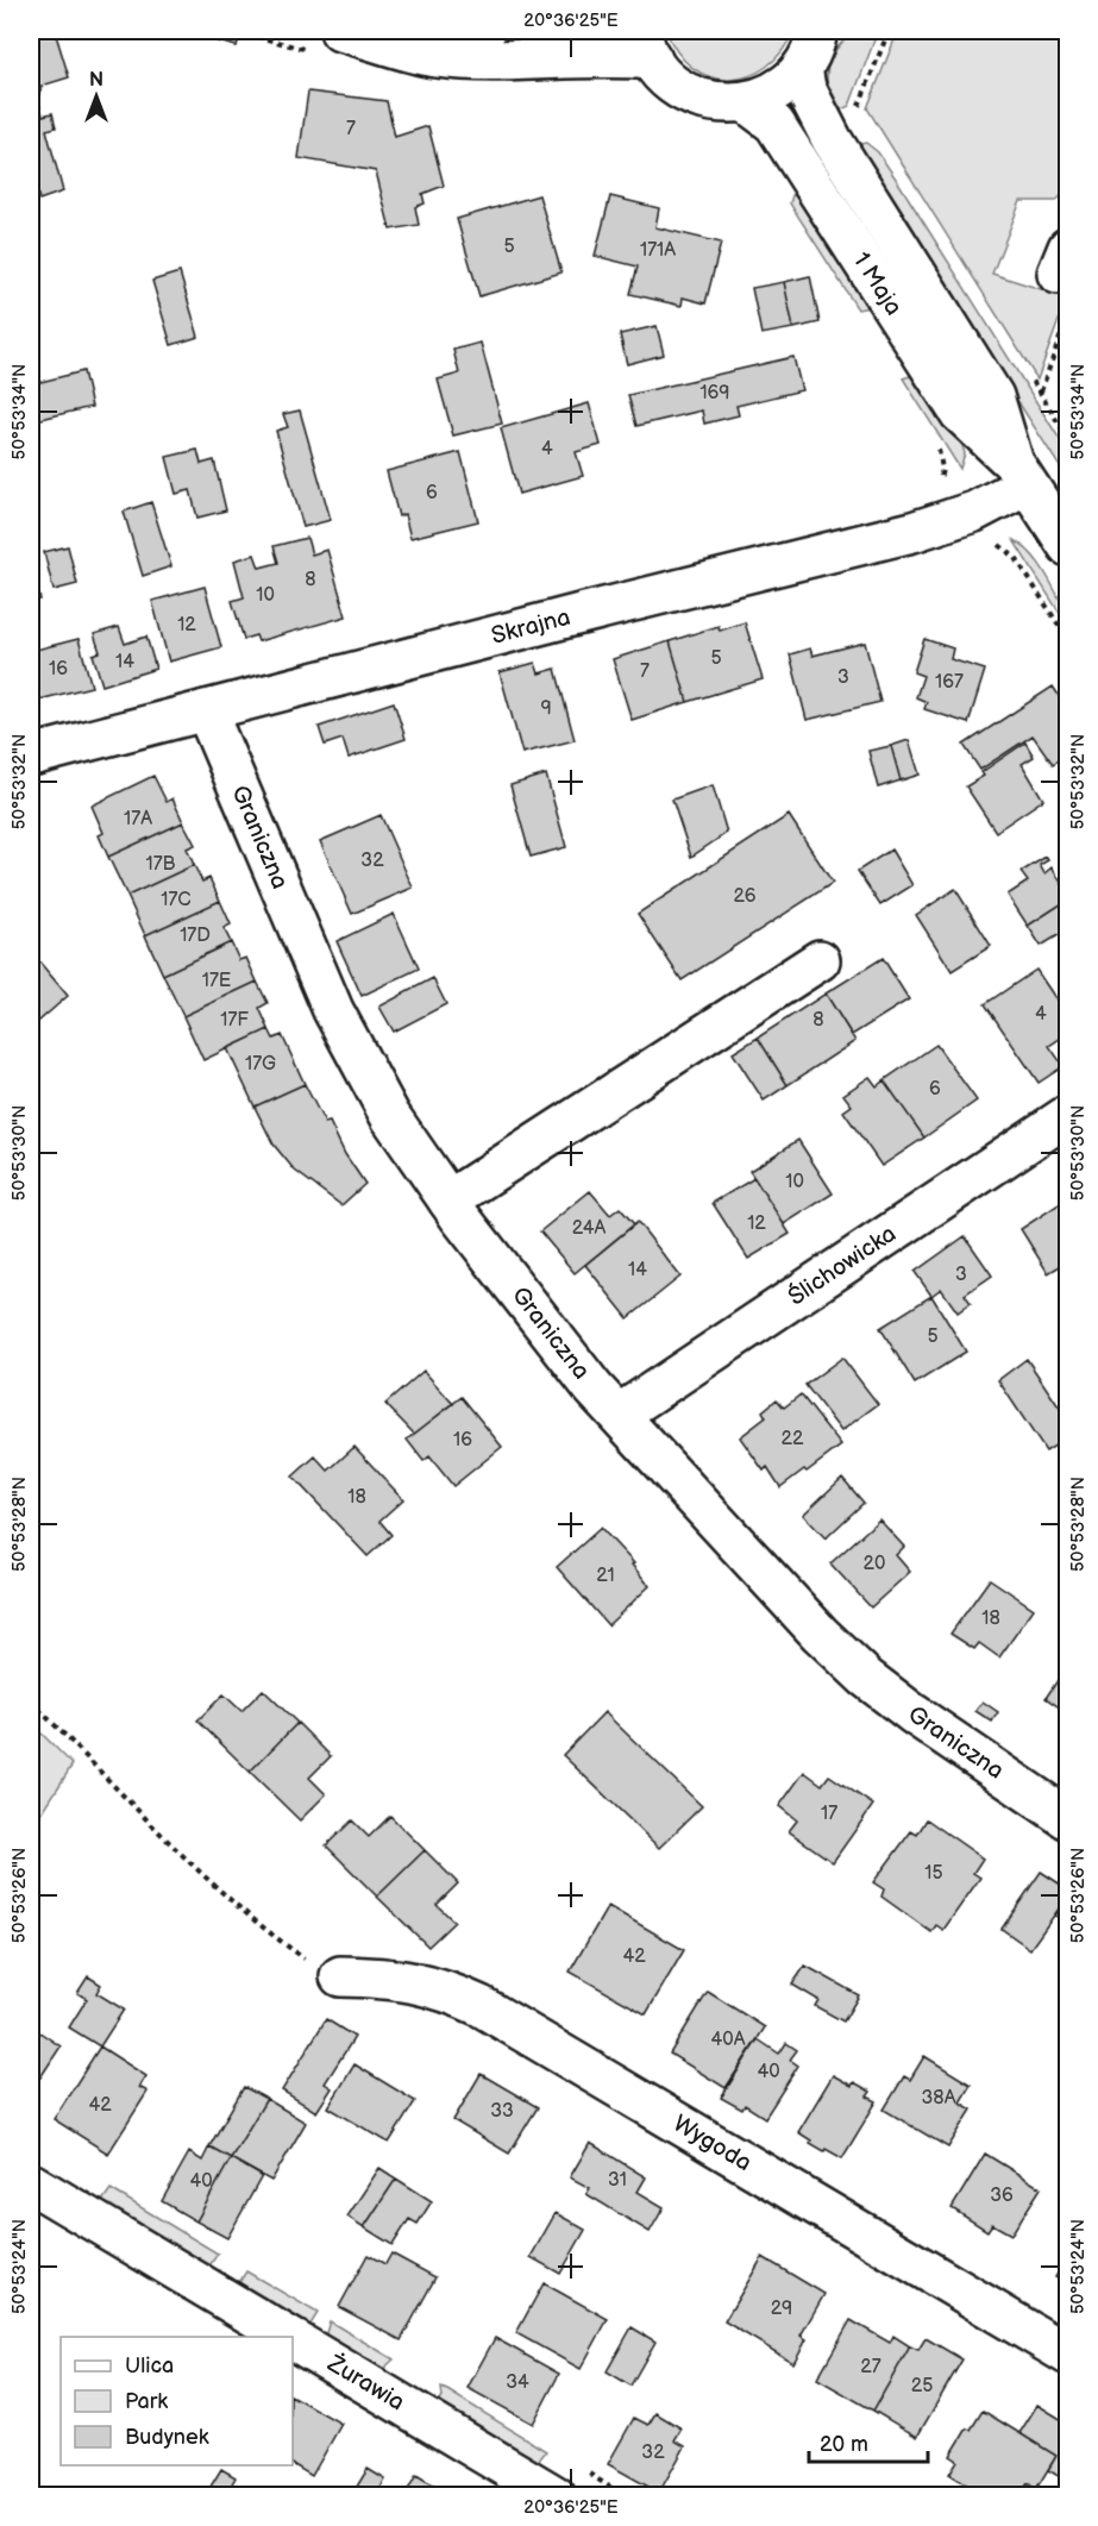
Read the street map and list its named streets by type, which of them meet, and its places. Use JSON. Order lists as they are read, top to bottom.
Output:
{
  "streets": {
    "street": [
      "1 Maja",
      "Skrajna",
      "Graniczna",
      "Ślichowicka",
      "Wygoda",
      "Żurawia"
    ]
  },
  "crossings": [
    ["1 Maja", "Skrajna"],
    ["Skrajna", "Graniczna"],
    ["Graniczna", "Ślichowicka"]
  ],
  "house_numbers": [
    "7",
    "5",
    "171A",
    "169",
    "4",
    "6",
    "8",
    "10",
    "12",
    "5",
    "14",
    "16",
    "7",
    "3",
    "167",
    "9",
    "17A",
    "32",
    "17B",
    "26",
    "17C",
    "17D",
    "17E",
    "4",
    "17F",
    "8",
    "17G",
    "6",
    "10",
    "12",
    "24A",
    "14",
    "3",
    "5",
    "22",
    "16",
    "18",
    "20",
    "21",
    "18",
    "17",
    "15",
    "42",
    "40A",
    "40",
    "38A",
    "42",
    "33",
    "31",
    "40",
    "36",
    "29",
    "27",
    "34",
    "25",
    "32"
  ],
  "legend": ["Ulica", "Park", "Budynek"],
  "scale_bar": "20 m",
  "north": "top",
  "coordinates": [
    "20°36'25\"E",
    "50°53'34\"N",
    "50°53'32\"N",
    "50°53'30\"N",
    "50°53'28\"N",
    "50°53'26\"N",
    "50°53'24\"N"
  ]
}
